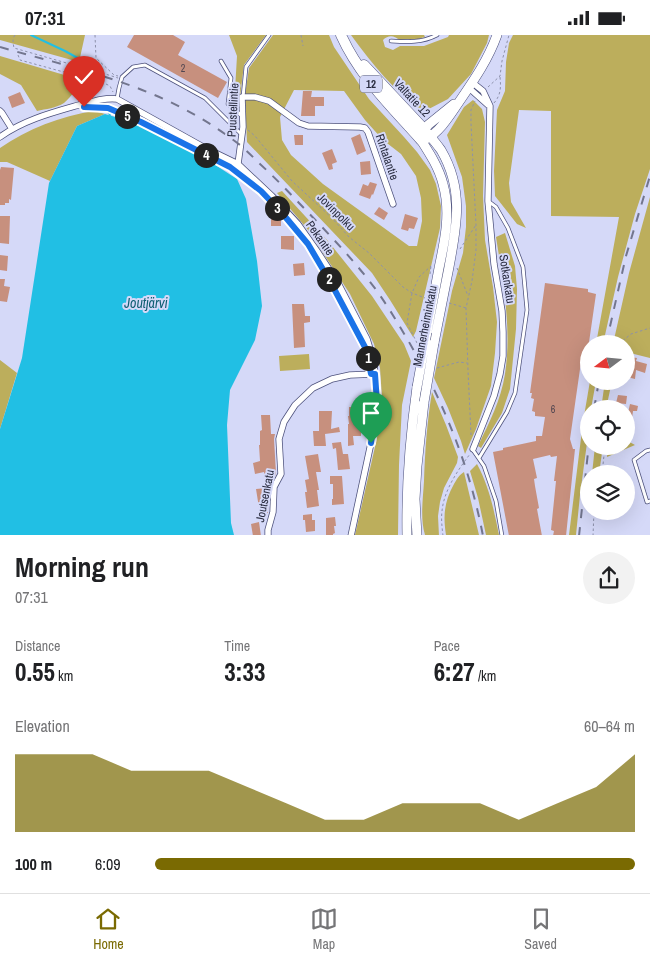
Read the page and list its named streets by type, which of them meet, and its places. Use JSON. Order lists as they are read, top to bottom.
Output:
{
  "streets": {
    "highway": ["12", "Valtatie 12"],
    "main road": ["Mannerheiminkatu"],
    "street": [
      "Puustellintie",
      "Rintalantie",
      "Pekantie",
      "Sotkankatu",
      "Joutsenkatu"
    ],
    "path": ["Jovinpolku"]
  },
  "crossings": [
    ["Valtatie 12", "Mannerheiminkatu"],
    ["Puustellintie", "Rintalantie"],
    ["Puustellintie", "Jovinpolku"],
    ["Puustellintie", "Pekantie"],
    ["Pekantie", "Joutsenkatu"]
  ],
  "water": ["Joutjärvi"],
  "house_numbers": ["2", "6"],
  "north": "left",
  "page": {
    "status": "07:31",
    "pins": [
      "5",
      "4",
      "3",
      "2",
      "1"
    ],
    "heading": ["Morning run", "07:31"],
    "stats": [
      ["Distance", "0.55 km"],
      ["Time", "3:33"],
      ["Pace", "6:27 /km"]
    ],
    "chart": ["Elevation", "60–64 m"],
    "list": [
      {
        "name": "100 m",
        "note": "6:09"
      }
    ],
    "tabs": ["Home", "Map", "Saved"]
  }
}
